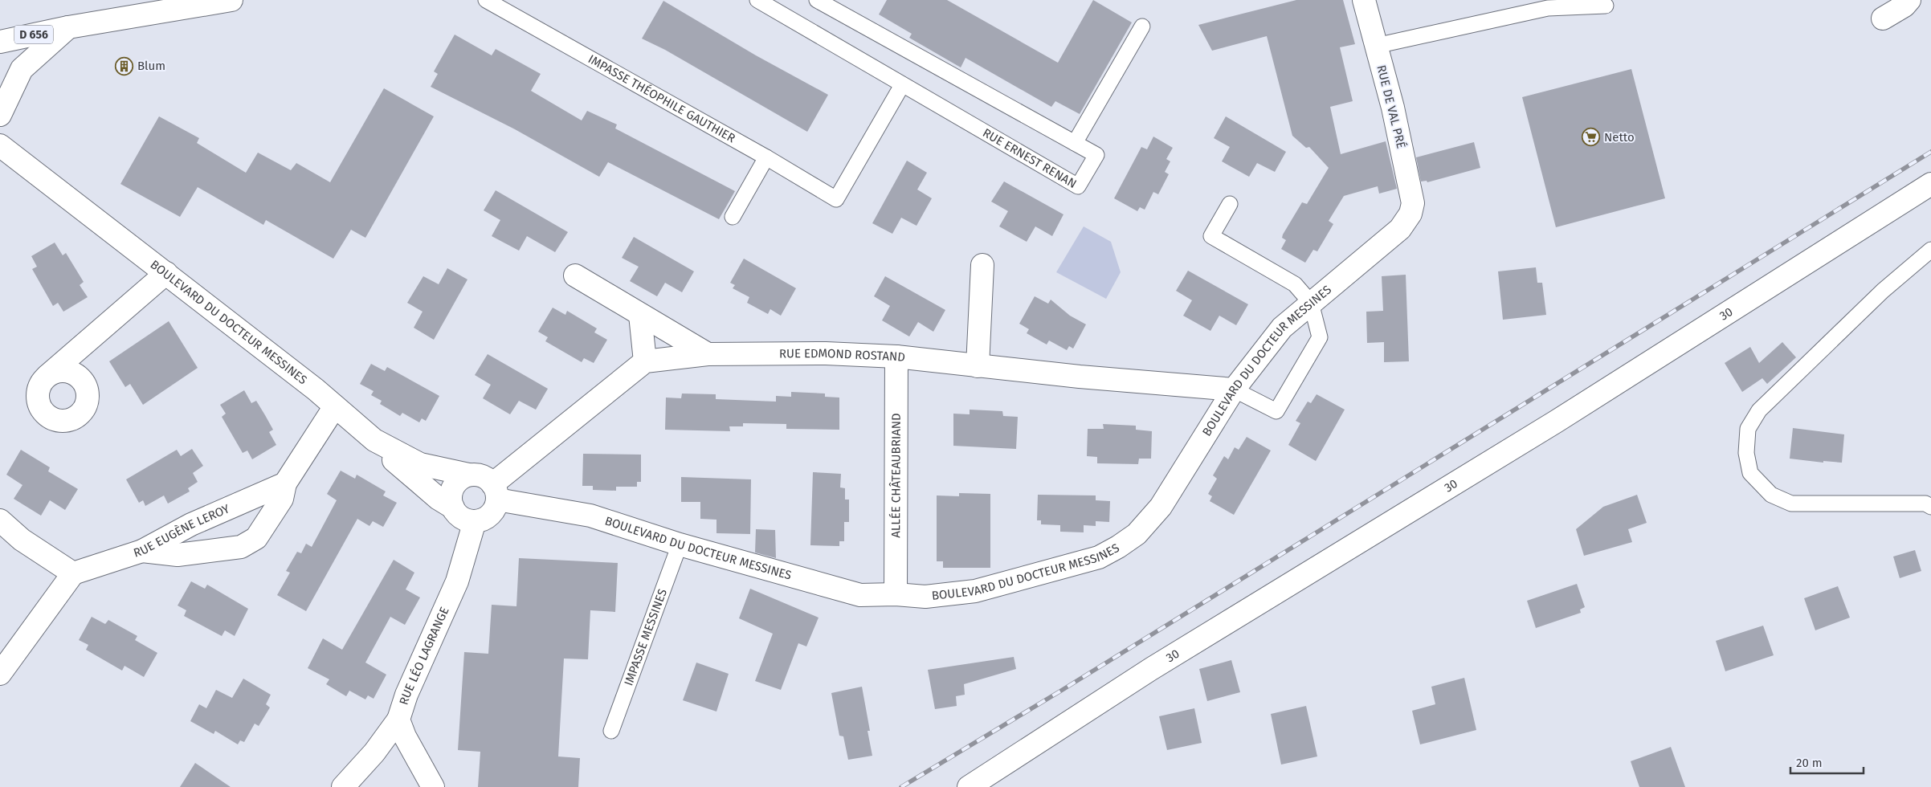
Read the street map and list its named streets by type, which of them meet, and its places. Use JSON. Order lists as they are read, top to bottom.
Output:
{
  "streets": {
    "street": [
      "D 656",
      "RUE DE VAL PRÉ",
      "30",
      "BOULEVARD DU DOCTEUR MESSINES",
      "RUE EDMOND ROSTAND",
      "ALLÉE CHÂTEAUBRIAND",
      "RUE EUGÈNE LEROY",
      "RUE LÉO LAGRANGE"
    ],
    "lane": ["IMPASSE THÉOPHILE GAUTHIER", "RUE ERNEST RENAN", "IMPASSE MESSINES"]
  },
  "crossings": [
    ["IMPASSE THÉOPHILE GAUTHIER", "RUE ERNEST RENAN"],
    ["RUE DE VAL PRÉ", "BOULEVARD DU DOCTEUR MESSINES"],
    ["BOULEVARD DU DOCTEUR MESSINES", "RUE EDMOND ROSTAND"],
    ["BOULEVARD DU DOCTEUR MESSINES", "ALLÉE CHÂTEAUBRIAND"],
    ["BOULEVARD DU DOCTEUR MESSINES", "IMPASSE MESSINES"],
    ["BOULEVARD DU DOCTEUR MESSINES", "RUE LÉO LAGRANGE"],
    ["RUE EDMOND ROSTAND", "ALLÉE CHÂTEAUBRIAND"]
  ],
  "places": {
    "building": ["Blum"],
    "supermarket": ["Netto"]
  },
  "scale_bar": "20 m"
}
